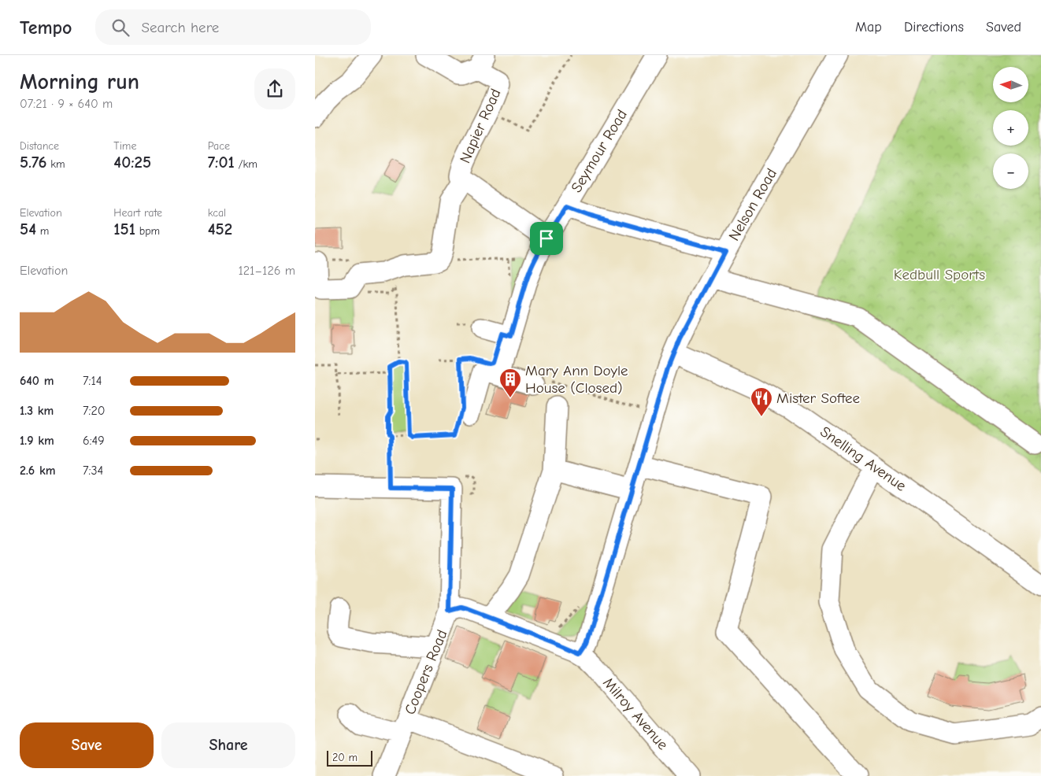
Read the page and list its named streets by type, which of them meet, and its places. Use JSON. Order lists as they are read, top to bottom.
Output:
{
  "streets": {
    "street": [
      "Napier Road",
      "Seymour Road",
      "Nelson Road",
      "Snelling Avenue",
      "Coopers Road",
      "Milroy Avenue"
    ]
  },
  "crossings": [
    ["Napier Road", "Seymour Road"],
    ["Seymour Road", "Nelson Road"],
    ["Coopers Road", "Milroy Avenue"]
  ],
  "parks": ["Kedbull Sports"],
  "places": {
    "building": ["Mary Ann Doyle House (Closed)"],
    "restaurant": ["Mister Softee"]
  },
  "scale_bar": "20 m",
  "north": "left",
  "page": {
    "header": "Tempo",
    "search": "Search here",
    "nav": ["Map", "Directions", "Saved"],
    "heading": ["Morning run", "07:21 · 9 × 640 m"],
    "map_buttons": ["+", "−"],
    "stats": [
      ["Distance", "5.76 km"],
      ["Time", "40:25"],
      ["Pace", "7:01 /km"],
      ["Elevation", "54 m"],
      ["Heart rate", "151 bpm"],
      ["kcal", "452"]
    ],
    "chart": ["Elevation", "121–126 m"],
    "list": [
      {
        "name": "640 m",
        "note": "7:14"
      },
      {
        "name": "1.3 km",
        "note": "7:20"
      },
      {
        "name": "1.9 km",
        "note": "6:49"
      },
      {
        "name": "2.6 km",
        "note": "7:34"
      }
    ],
    "buttons": ["Save", "Share"],
    "scale": "20 m"
  }
}
